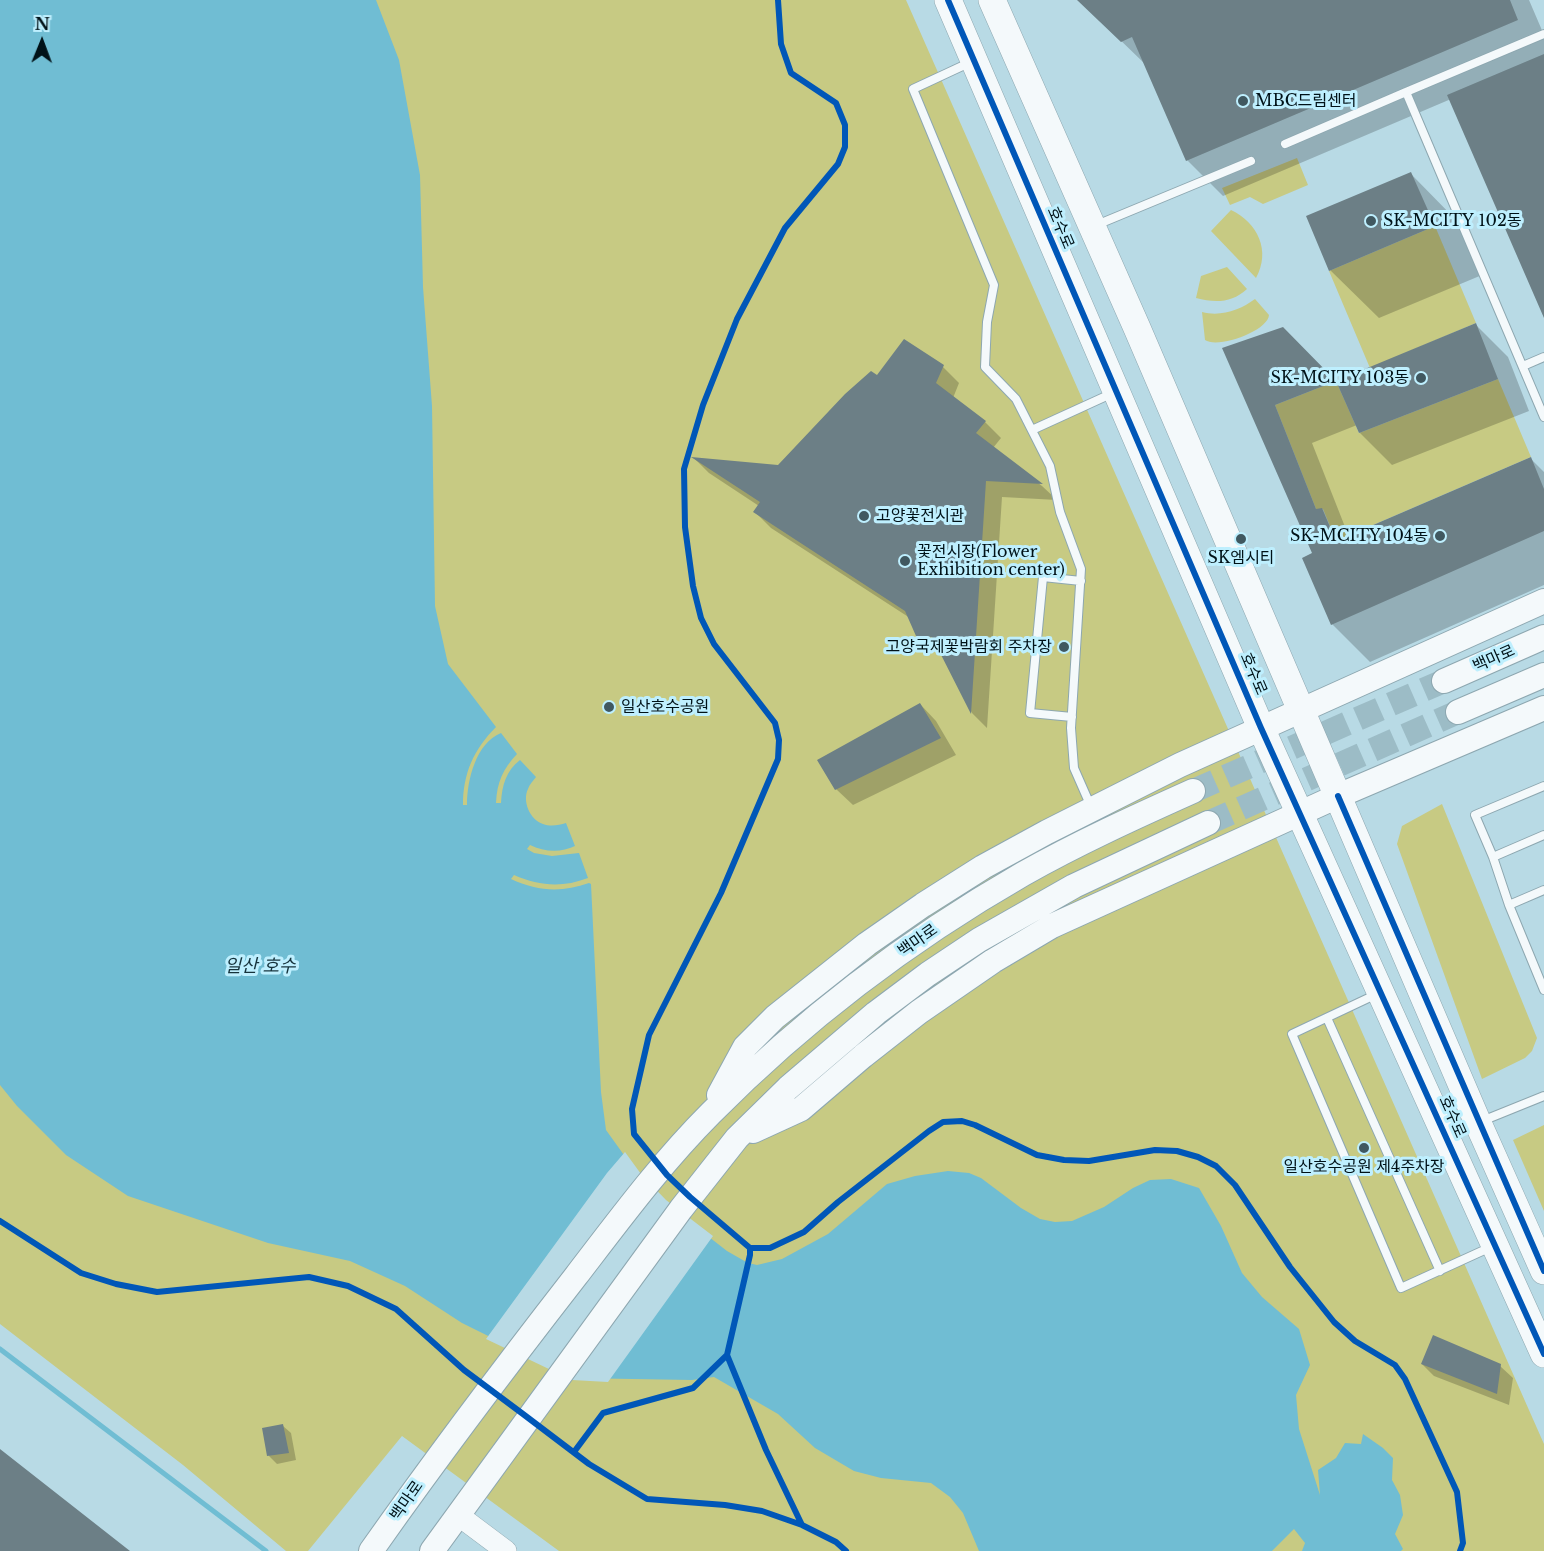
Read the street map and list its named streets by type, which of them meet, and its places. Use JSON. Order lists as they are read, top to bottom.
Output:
{
  "streets": {
    "main road": ["호수로", "백마로"]
  },
  "water": ["일산 호수"],
  "places": [
    "MBC드림센터",
    "SK-MCITY 102동",
    "SK-MCITY 103동",
    "고양꽃전시관",
    "SK-MCITY 104동",
    "SK엠시티",
    "꽃전시장(Flower Exhibition center)",
    "고양국제꽃박람회 주차장",
    "일산호수공원",
    "일산호수공원 제4주차장"
  ],
  "north": "top"
}
